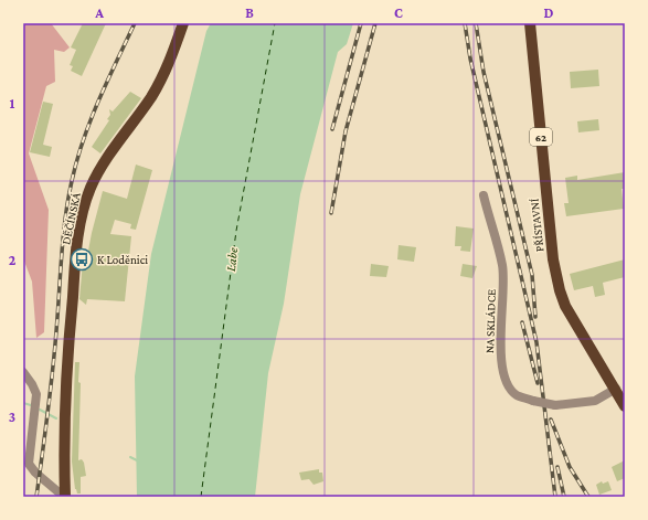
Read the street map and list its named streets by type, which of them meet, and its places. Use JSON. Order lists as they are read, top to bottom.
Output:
{
  "streets": {
    "main road": ["62", "DĚČÍNSKÁ", "PŘÍSTAVNÍ"],
    "street": ["NA SKLÁDCE"]
  },
  "crossings": [
    ["PŘÍSTAVNÍ", "NA SKLÁDCE"]
  ],
  "water": ["Labe"],
  "places": {
    "bus stop": ["K Loděnici"]
  },
  "grid": {
    "columns": [
      "A",
      "B",
      "C",
      "D"
    ],
    "rows": ["1", "2", "3"]
  }
}
